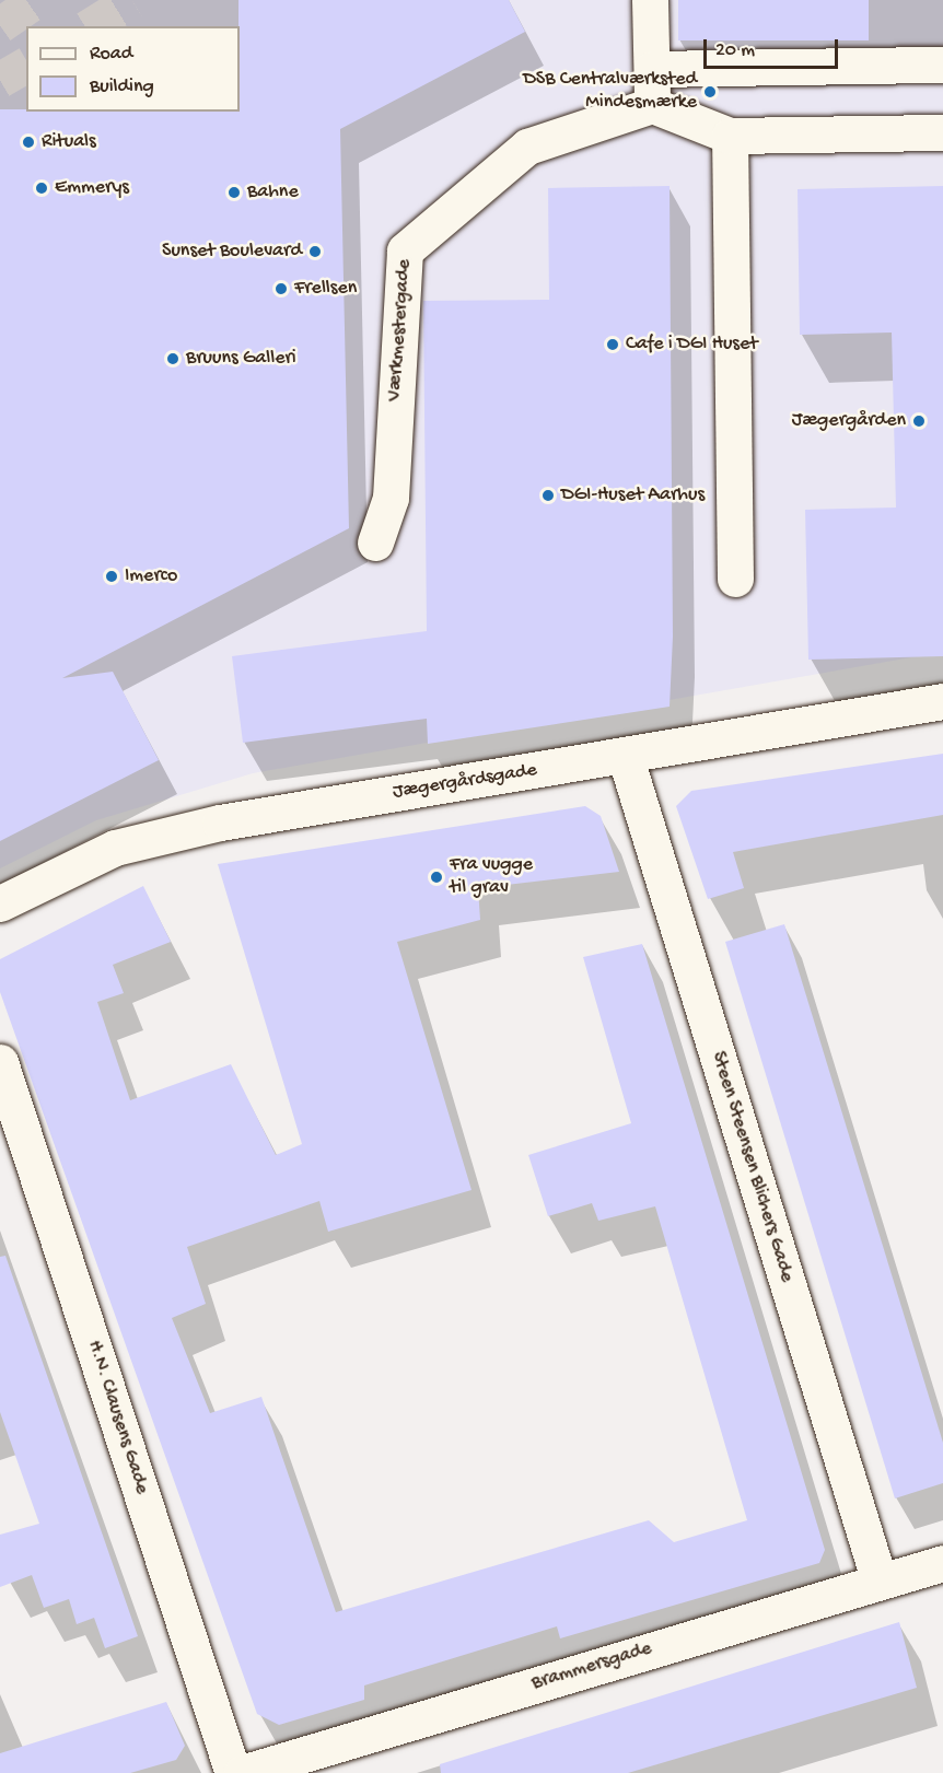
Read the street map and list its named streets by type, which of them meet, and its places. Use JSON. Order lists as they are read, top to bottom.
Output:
{
  "streets": {
    "street": [
      "Værkmestergade",
      "Jægergårdsgade",
      "Steen Steensen Blichers Gade",
      "H.N. Clausens Gade",
      "Brammersgade"
    ]
  },
  "crossings": [
    ["Jægergårdsgade", "Steen Steensen Blichers Gade"],
    ["Steen Steensen Blichers Gade", "Brammersgade"]
  ],
  "places": [
    "DSB Centralværksted Mindesmærke",
    "Rituals",
    "Emmerys",
    "Bahne",
    "Sunset Boulevard",
    "Frellsen",
    "Cafe i DGI Huset",
    "Bruuns Galleri",
    "Jægergården",
    "DGI-Huset Aarhus",
    "Imerco",
    "Fra vugge til grav"
  ],
  "legend": ["Road", "Building"],
  "scale_bar": "20 m"
}
